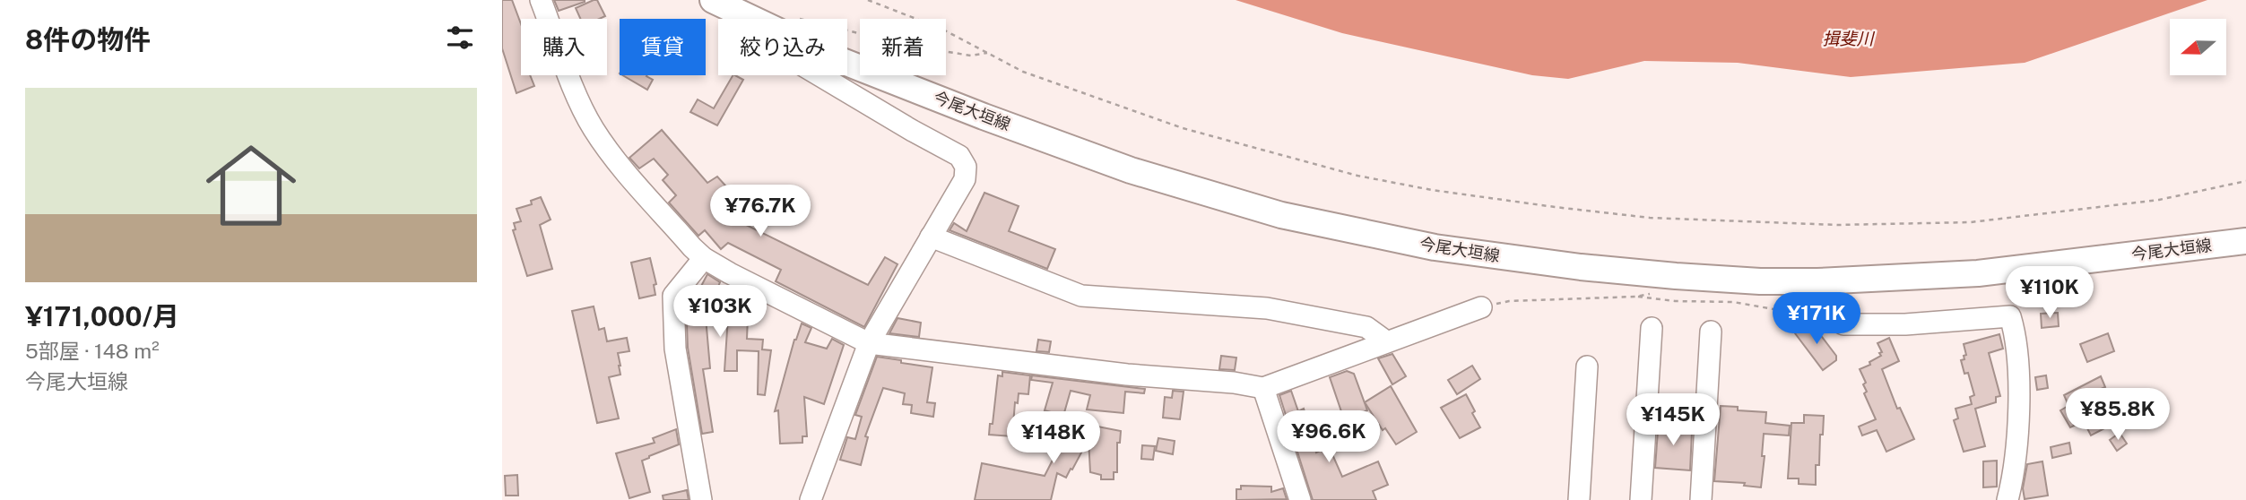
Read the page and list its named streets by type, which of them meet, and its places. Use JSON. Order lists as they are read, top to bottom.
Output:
{
  "streets": {
    "main road": ["今尾大垣線"]
  },
  "water": ["揖斐川"],
  "north": "left",
  "page": {
    "heading": "8件の物件",
    "chip": [
      "購入",
      "賃貸",
      "絞り込み",
      "新着"
    ],
    "list": [
      {
        "name": "¥171,000/月",
        "note": "5部屋 · 148 m² · 今尾大垣線"
      }
    ],
    "price": [
      "¥76.7K",
      "¥110K",
      "¥103K",
      "¥171K",
      "¥85.8K",
      "¥145K",
      "¥96.6K",
      "¥148K"
    ]
  }
}
